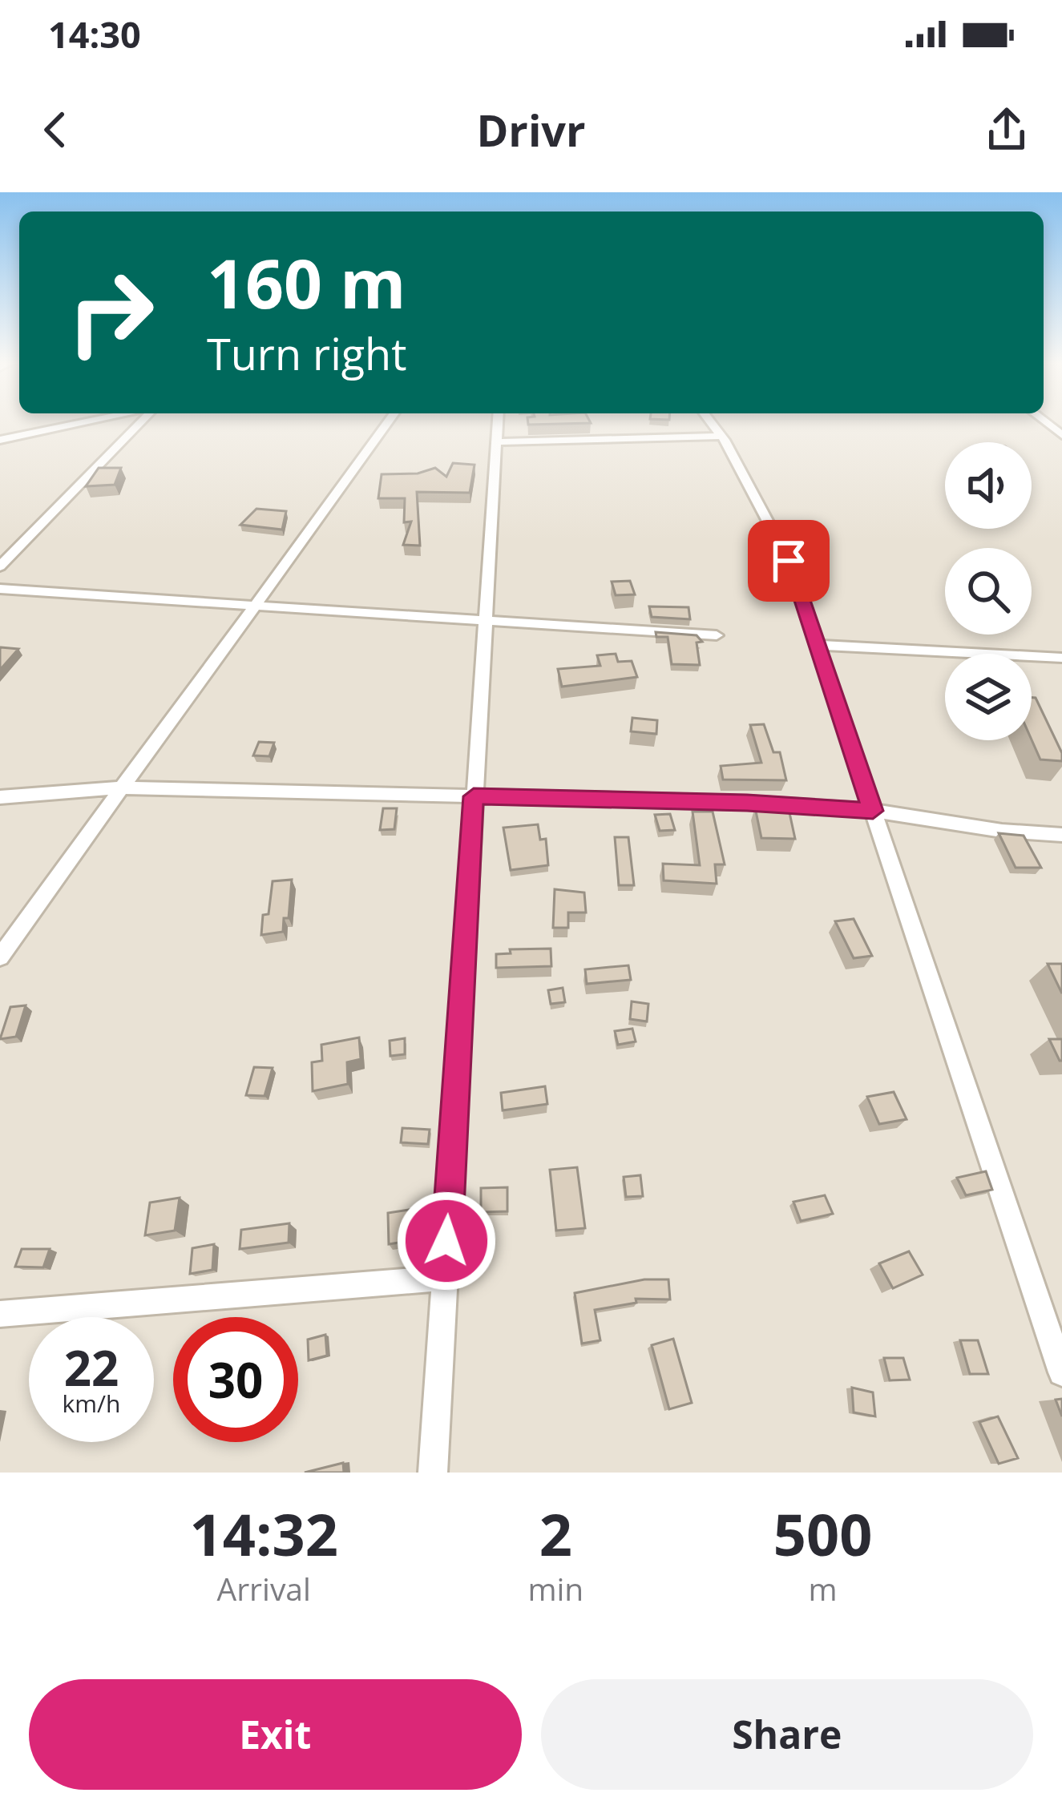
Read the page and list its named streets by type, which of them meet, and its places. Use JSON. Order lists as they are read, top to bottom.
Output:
{
  "page": {
    "status": "14:30",
    "header": "Drivr",
    "turn": ["160 m", "Turn right"],
    "speed": "22 km/h",
    "limit": "30",
    "eta": [
      "14:32",
      "Arrival",
      "2",
      "min",
      "500",
      "m"
    ],
    "buttons": ["Exit", "Share"]
  }
}
